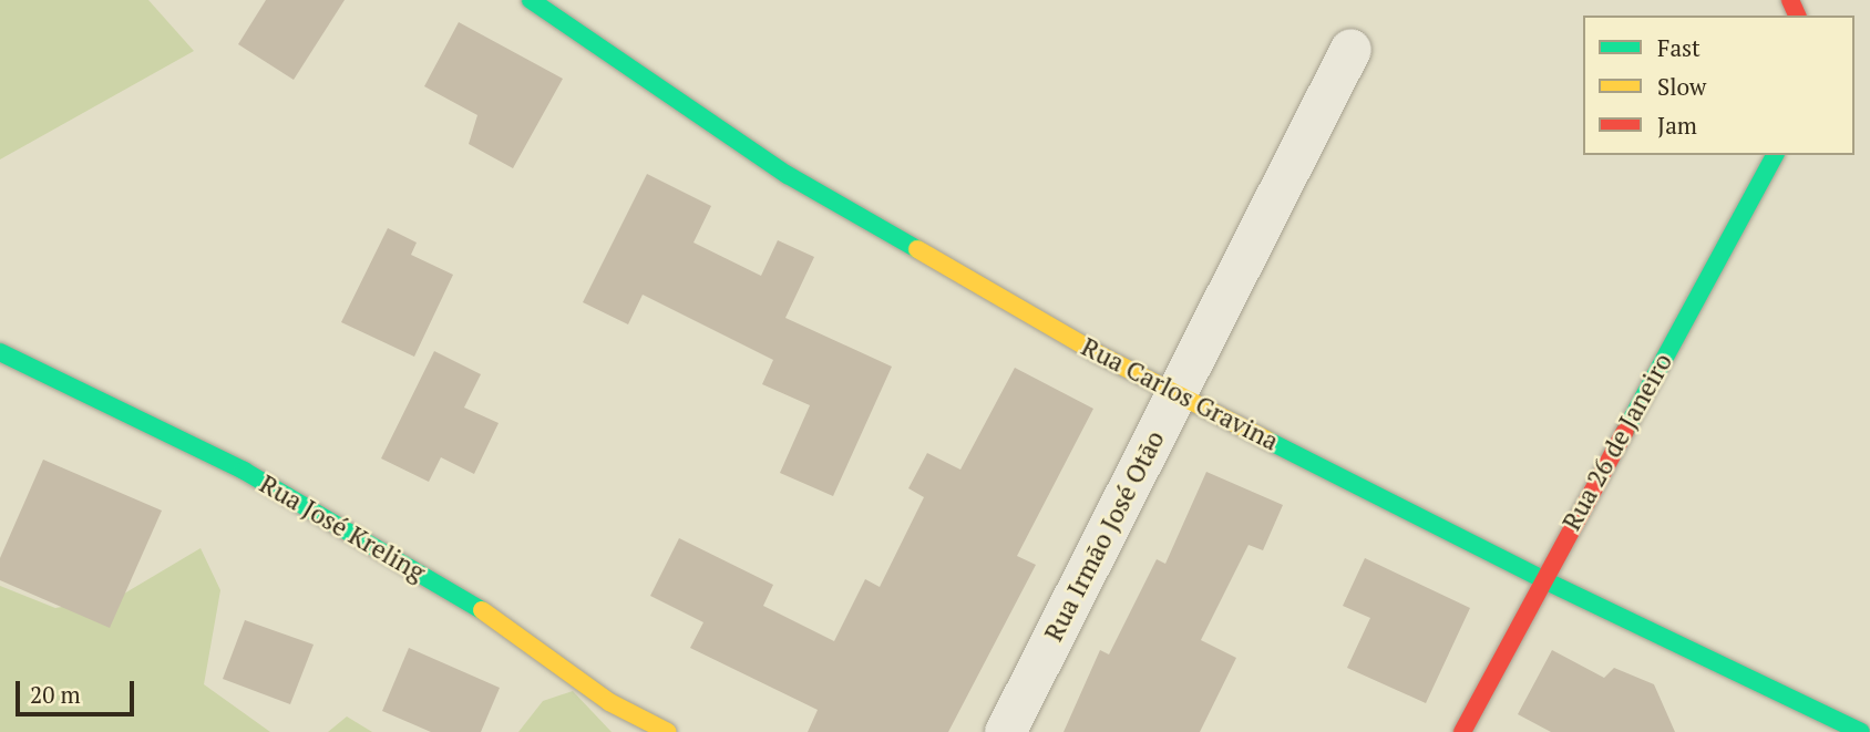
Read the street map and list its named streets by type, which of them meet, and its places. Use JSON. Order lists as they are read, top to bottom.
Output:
{
  "streets": {
    "street": [
      "Rua Carlos Gravina",
      "Rua 26 de Janeiro",
      "Rua José Kreling",
      "Rua Irmão José Otão"
    ]
  },
  "crossings": [
    ["Rua Carlos Gravina", "Rua 26 de Janeiro"],
    ["Rua Carlos Gravina", "Rua Irmão José Otão"]
  ],
  "legend": ["Fast", "Slow", "Jam"],
  "scale_bar": "20 m"
}
